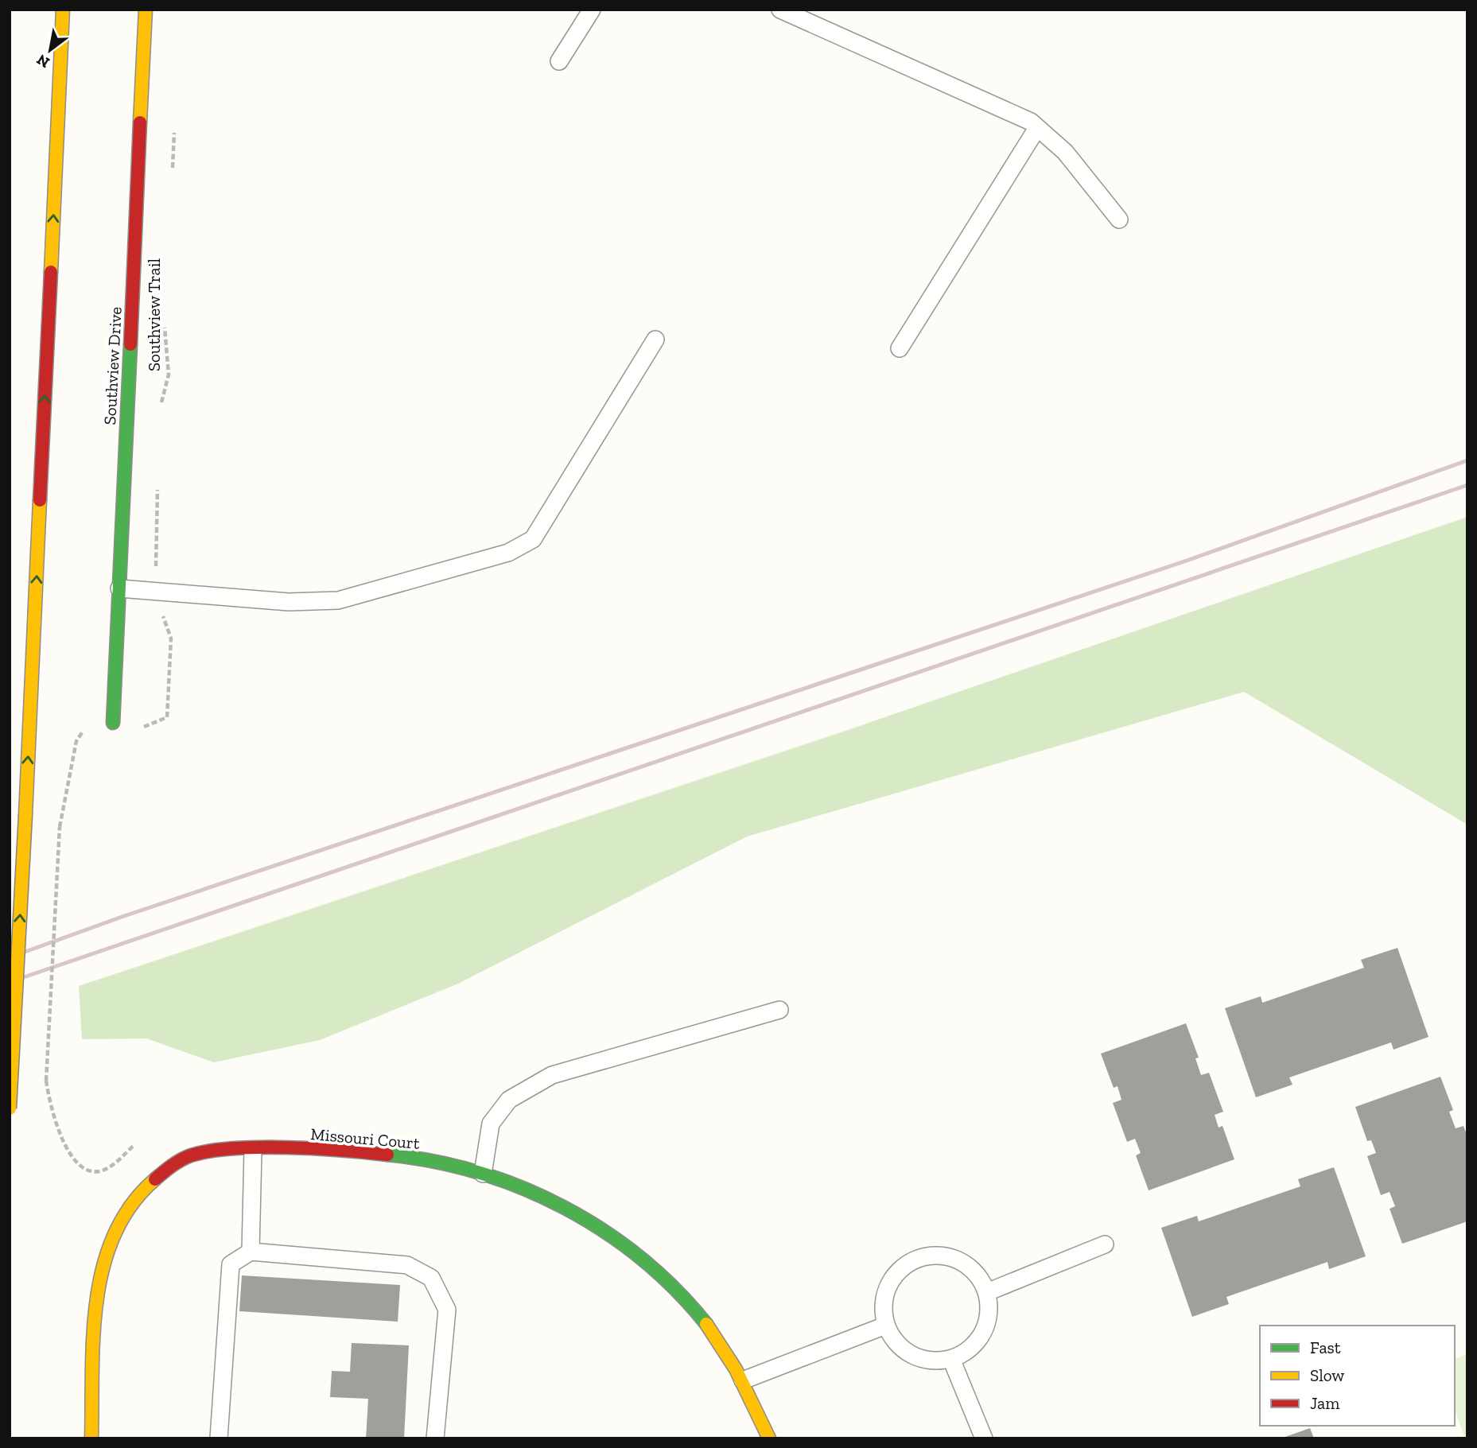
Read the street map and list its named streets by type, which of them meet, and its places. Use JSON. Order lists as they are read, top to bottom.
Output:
{
  "streets": {
    "main road": ["Southview Drive", "Missouri Court"],
    "path": ["Southview Trail"]
  },
  "legend": ["Fast", "Slow", "Jam"],
  "north": "bottom left"
}
